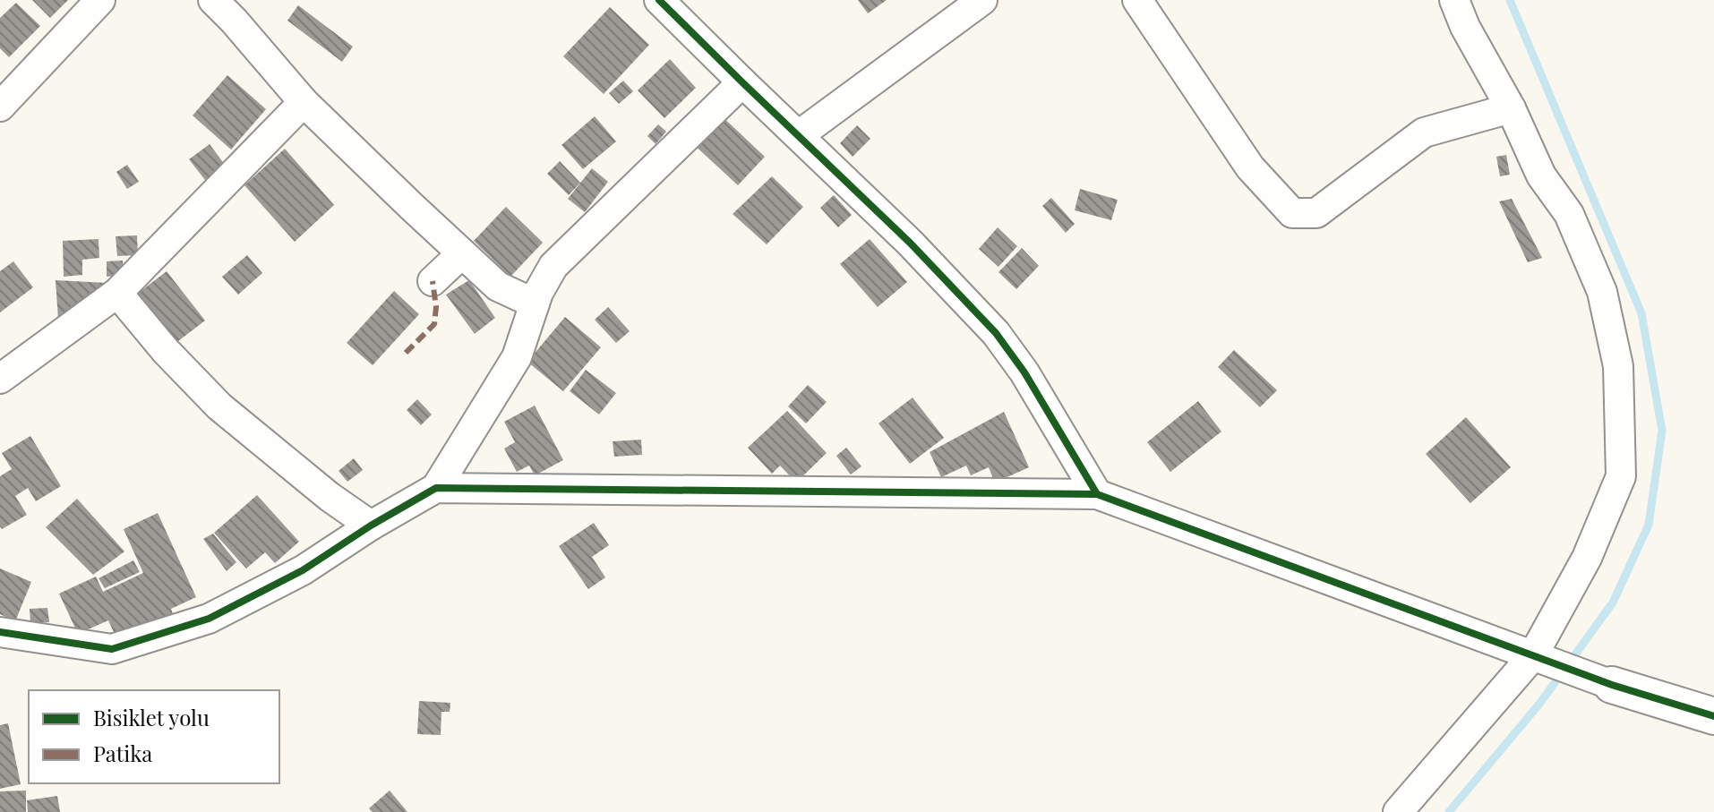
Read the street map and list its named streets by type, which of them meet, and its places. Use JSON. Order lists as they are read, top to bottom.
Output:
{
  "legend": ["Bisiklet yolu", "Patika"]
}
